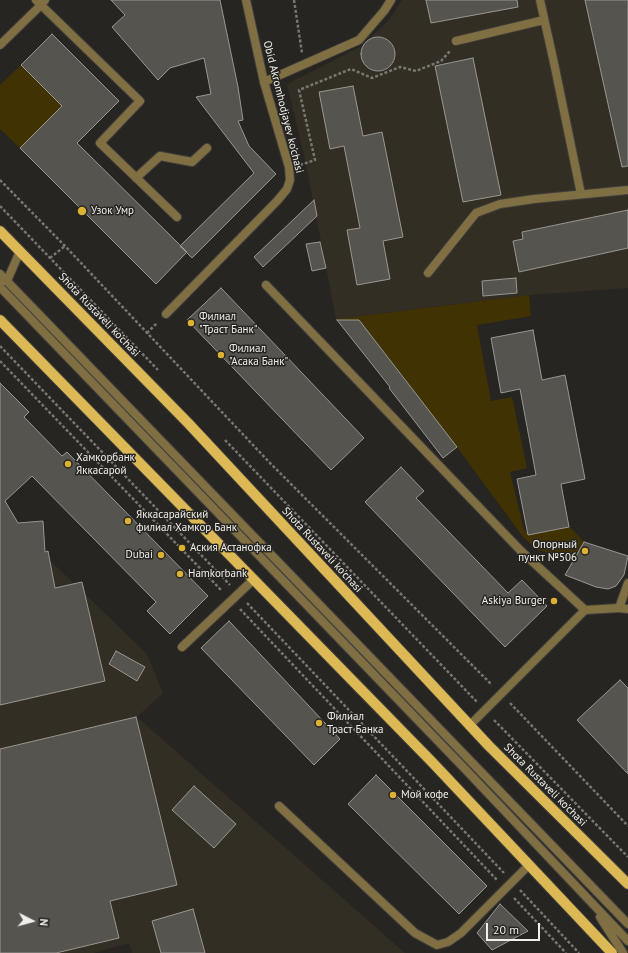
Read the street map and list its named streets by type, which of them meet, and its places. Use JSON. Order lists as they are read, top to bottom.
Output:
{
  "streets": {
    "main road": ["Shota Rustaveli ko'chasi"],
    "street": ["Obid Akromhodjayev ko'chasi"]
  },
  "places": [
    "Узок Умр",
    "Филиал \"Траст Банк\"",
    "Филиал \"Асака Банк\"",
    "Хамкорбанк Яккасарой",
    "Яккасарайский филиал Хамкор Банк",
    "Аския Астанофка",
    "Опорный пункт №506",
    "Dubai",
    "Hamkorbank",
    "Askiya Burger",
    "Филиал Траст Банка",
    "Мой кофе"
  ],
  "scale_bar": "20 m",
  "north": "right"
}
